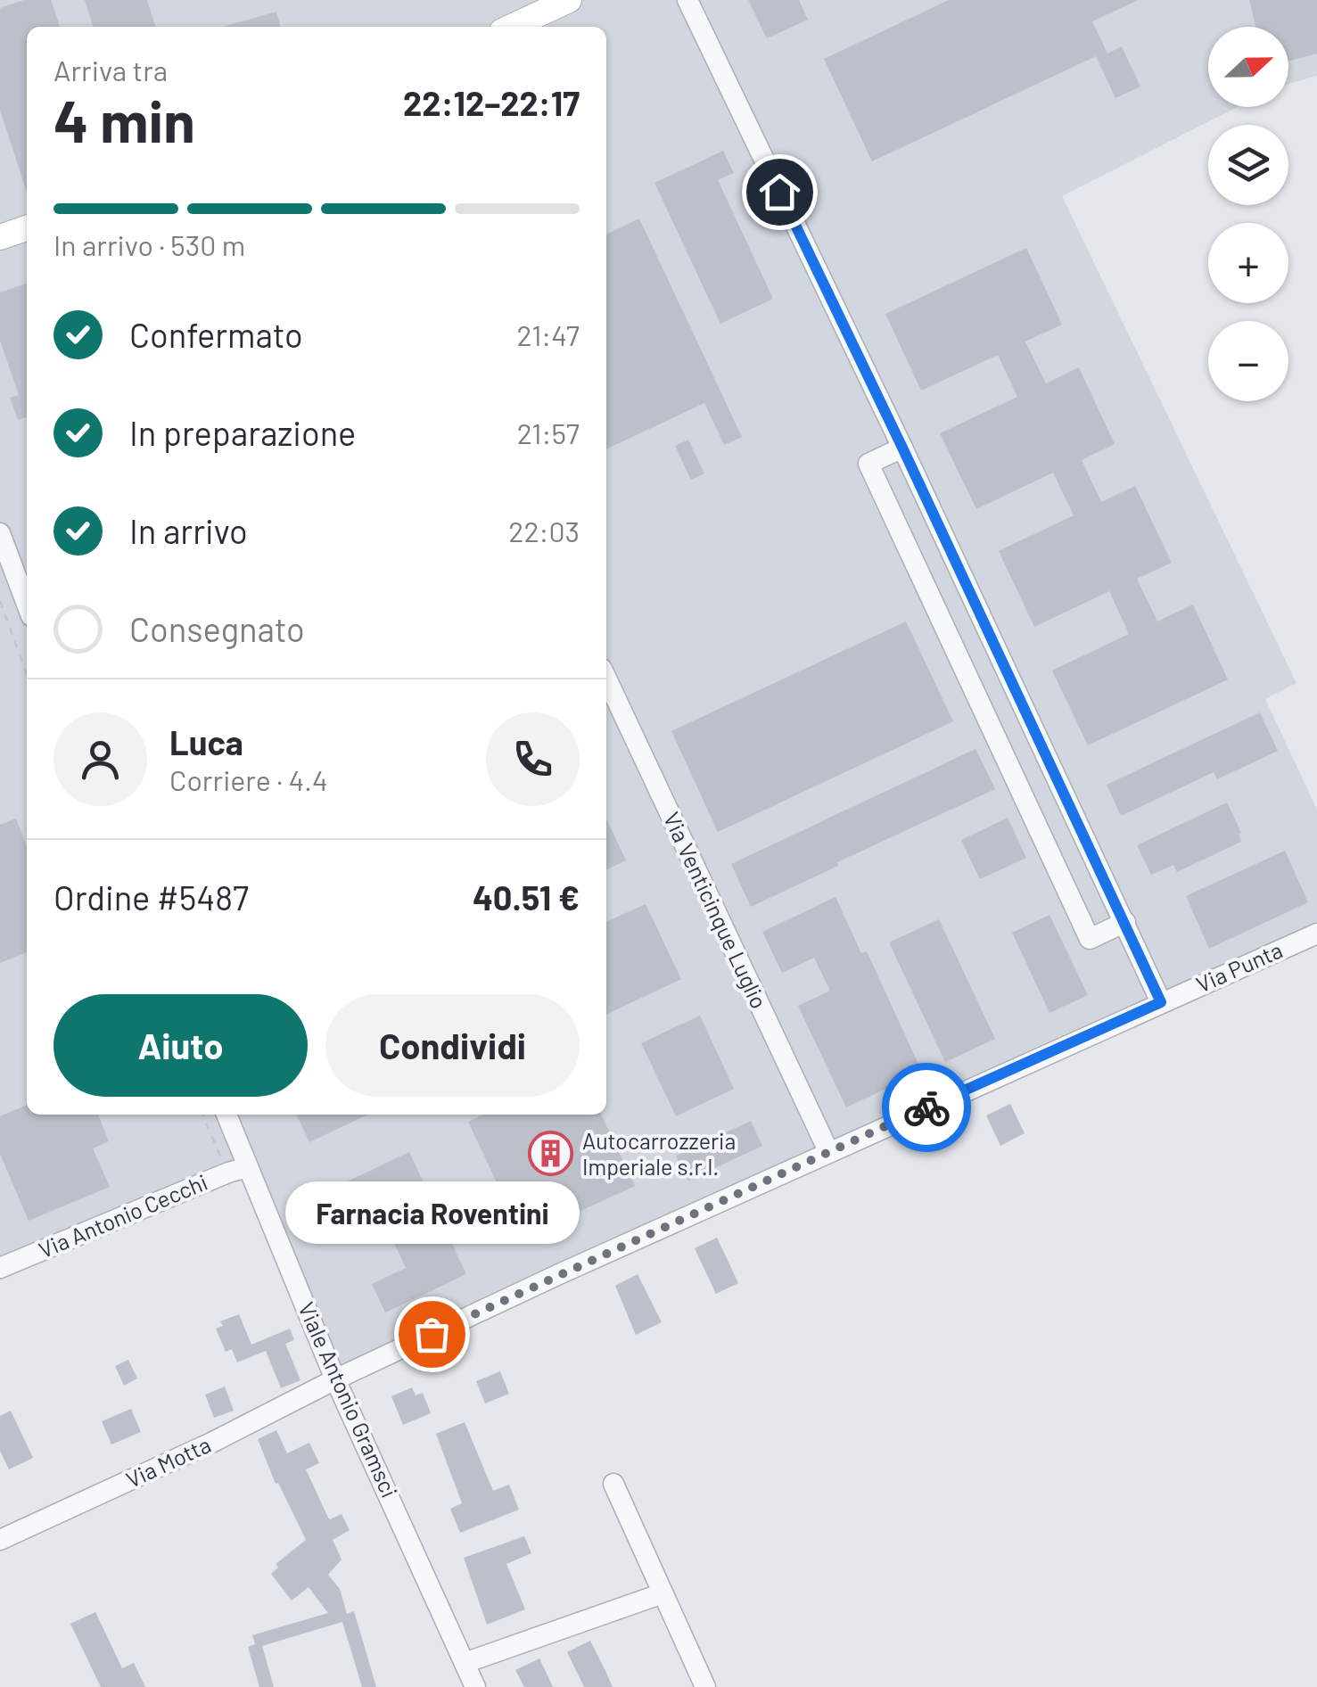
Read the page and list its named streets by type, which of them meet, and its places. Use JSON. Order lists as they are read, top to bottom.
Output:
{
  "streets": {
    "street": [
      "Via Venticinque Luglio",
      "Via Punta",
      "Via Antonio Cecchi",
      "Viale Antonio Gramsci",
      "Via Motta"
    ]
  },
  "crossings": [
    ["Via Venticinque Luglio", "Via Punta"],
    ["Via Punta", "Viale Antonio Gramsci"],
    ["Via Punta", "Via Motta"],
    ["Via Antonio Cecchi", "Viale Antonio Gramsci"],
    ["Viale Antonio Gramsci", "Via Motta"]
  ],
  "places": {
    "building": ["Autocarrozzeria Imperiale s.r.l."],
    "other": ["Farnacia Roventini"]
  },
  "north": "right",
  "page": {
    "map_buttons": ["+", "−"],
    "heading": ["4 min", "Arriva tra", "22:12–22:17"],
    "panel": [
      "Luca",
      "Corriere · 4.4",
      "Ordine #5487",
      "40.51 €"
    ],
    "bar": "In arrivo · 530 m",
    "list": [
      ["Confermato", "21:47"],
      ["In preparazione", "21:57"],
      ["In arrivo", "22:03"],
      "Consegnato"
    ],
    "buttons": ["Aiuto", "Condividi"],
    "bubble": "Farnacia Roventini"
  }
}
